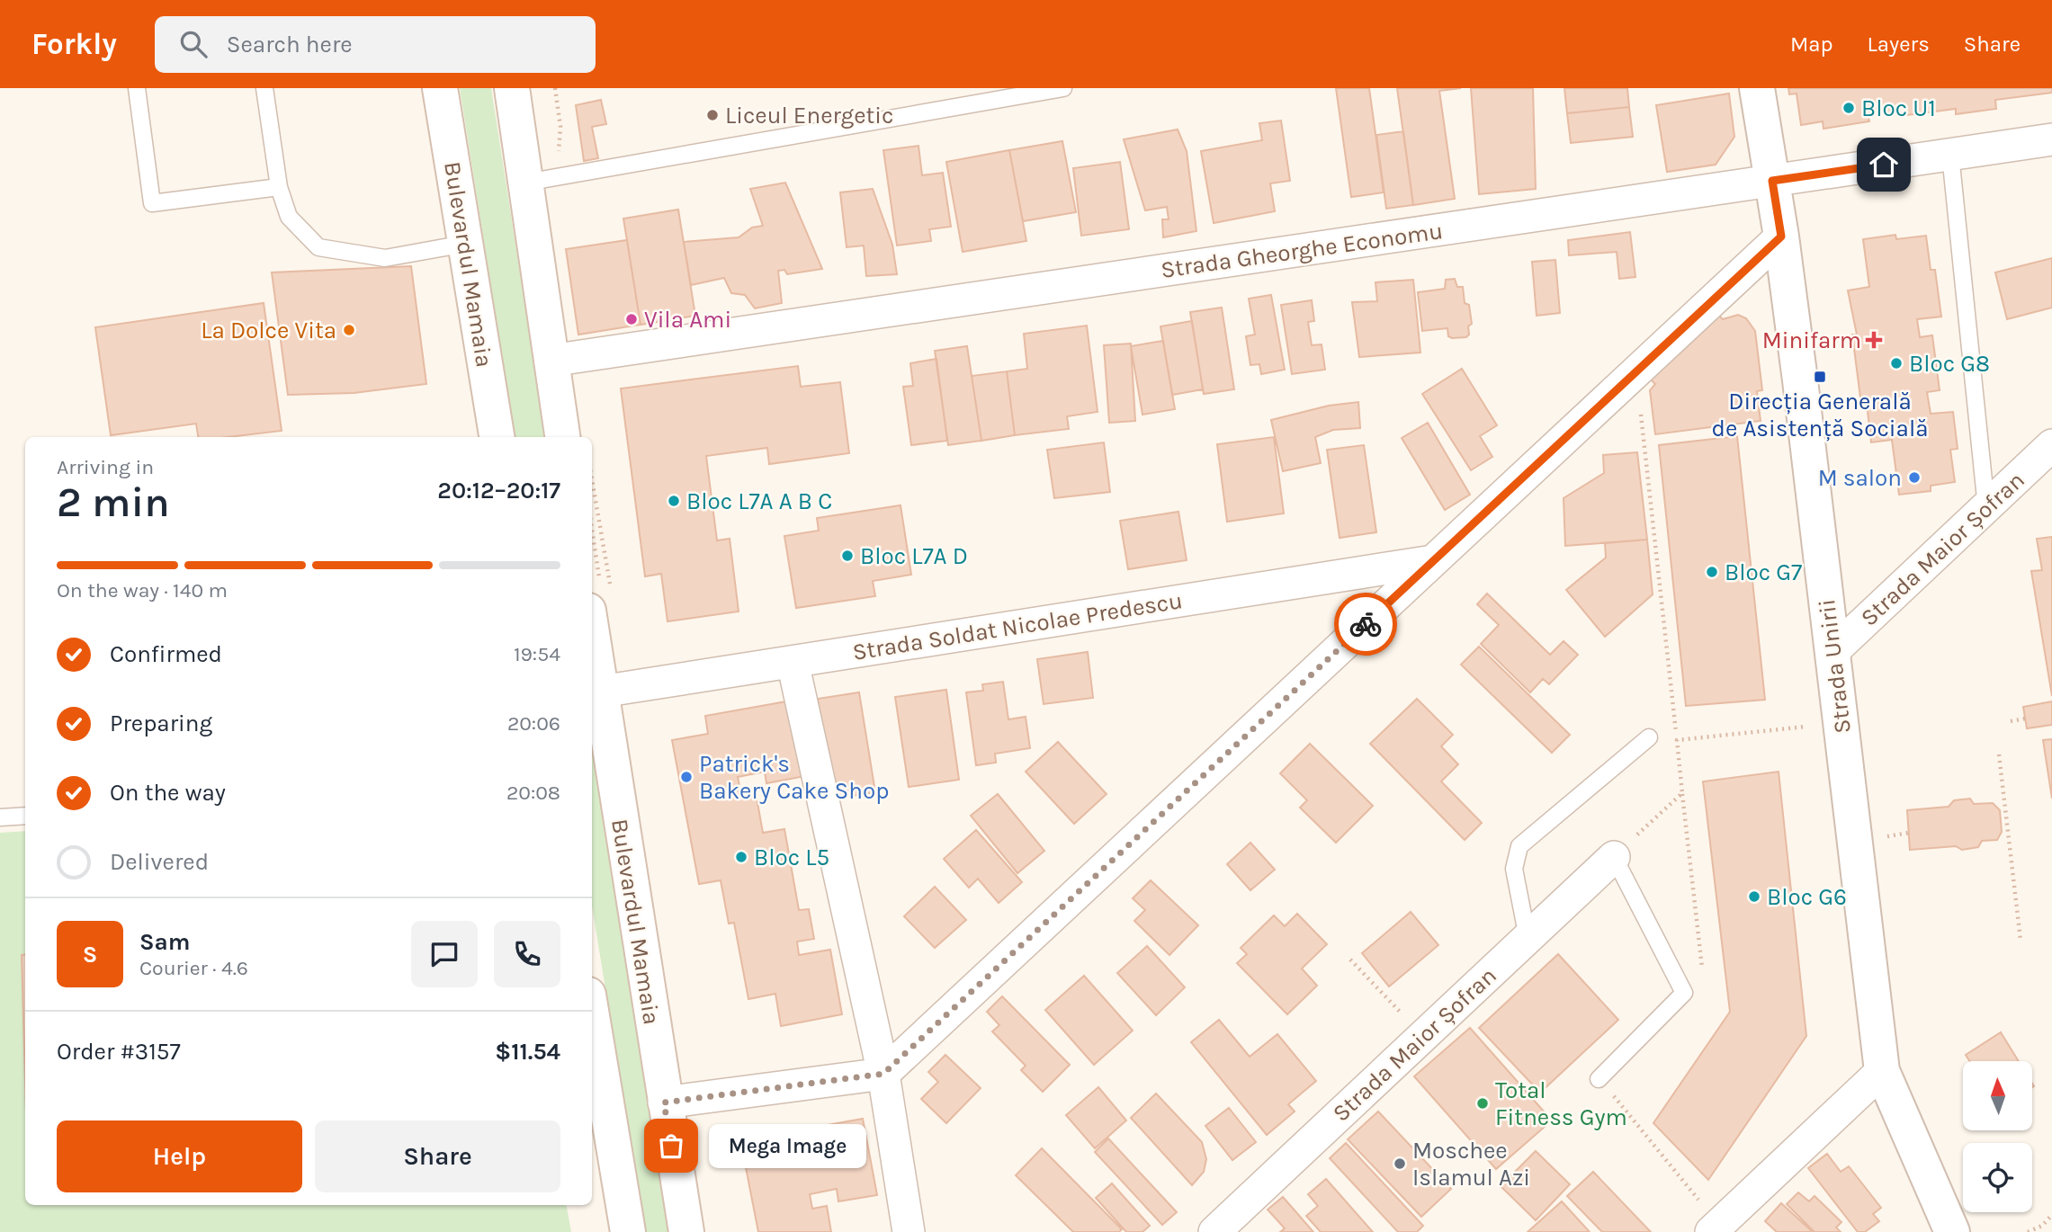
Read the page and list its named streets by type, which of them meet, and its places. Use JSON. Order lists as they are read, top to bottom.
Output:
{
  "streets": {
    "main road": ["Bulevardul Mamaia", "Strada Unirii"],
    "street": ["Strada Gheorghe Economu", "Strada Maior Șofran", "Strada Soldat Nicolae Predescu"]
  },
  "crossings": [
    ["Strada Gheorghe Economu", "Strada Unirii"],
    ["Bulevardul Mamaia", "Strada Soldat Nicolae Predescu"],
    ["Strada Maior Șofran", "Strada Unirii"]
  ],
  "places": {
    "other": [
      "Bloc U1",
      "Liceul Energetic",
      "Vila Ami",
      "La Dolce Vita",
      "Bloc G8",
      "M salon",
      "Bloc L7A A B C",
      "Bloc L7A D",
      "Bloc G7",
      "Patrick's Bakery Cake Shop",
      "Bloc L5",
      "Bloc G6",
      "Total Fitness Gym",
      "Mega Image",
      "Moschee Islamul Azi"
    ],
    "health": ["Minifarm"],
    "transit": ["Direcția Generală de Asistență Socială"]
  },
  "north": "top",
  "page": {
    "header": "Forkly",
    "search": "Search here",
    "nav": ["Map", "Layers", "Share"],
    "heading": ["2 min", "Arriving in", "20:12–20:17"],
    "panel": [
      "Sam",
      "Courier · 4.6",
      "Order #3157",
      "$11.54"
    ],
    "bar": "On the way · 140 m",
    "list": [
      ["Confirmed", "19:54"],
      ["Preparing", "20:06"],
      ["On the way", "20:08"],
      "Delivered"
    ],
    "round": "S",
    "buttons": ["Help", "Share"],
    "bubble": "Mega Image"
  }
}
